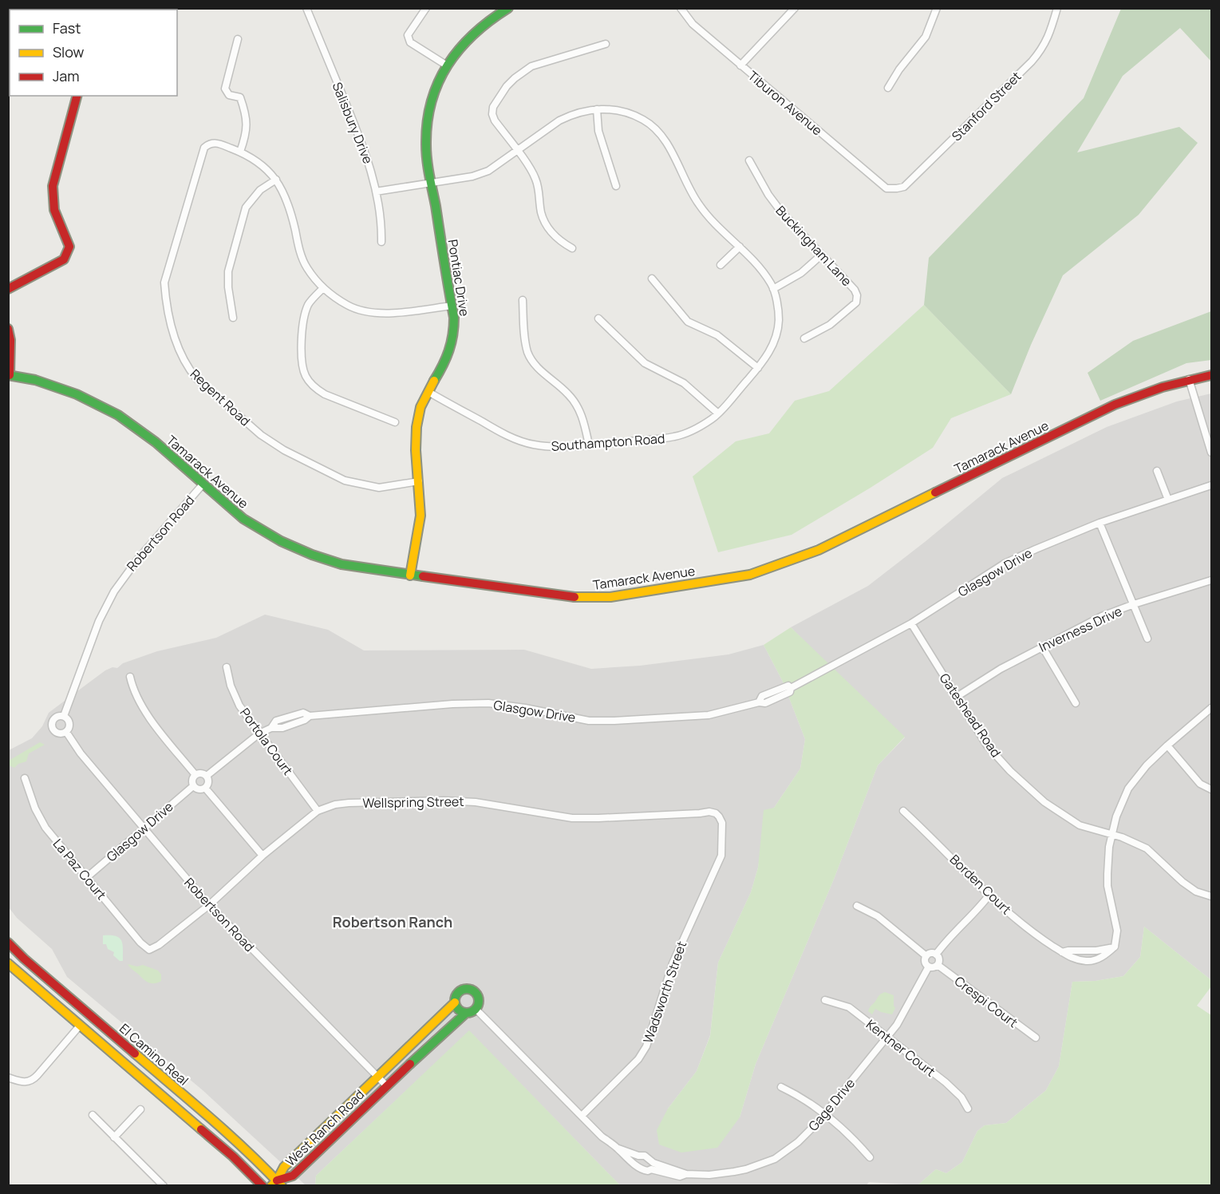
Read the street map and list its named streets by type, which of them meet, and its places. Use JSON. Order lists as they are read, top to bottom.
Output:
{
  "streets": {
    "main road": [
      "Pontiac Drive",
      "Tamarack Avenue",
      "El Camino Real",
      "West Ranch Road"
    ],
    "street": [
      "Tiburon Avenue",
      "Stanford Street",
      "Salisbury Drive",
      "Buckingham Lane",
      "Regent Road",
      "Southampton Road",
      "Robertson Road",
      "Glasgow Drive",
      "Inverness Drive",
      "Gateshead Road",
      "Portola Court",
      "Wellspring Street",
      "La Paz Court",
      "Borden Court",
      "Wadsworth Street",
      "Crespi Court",
      "Kentner Court",
      "Gage Drive"
    ]
  },
  "crossings": [
    ["Tiburon Avenue", "Stanford Street"],
    ["Salisbury Drive", "Southampton Road"],
    ["Pontiac Drive", "Regent Road"],
    ["Pontiac Drive", "Southampton Road"],
    ["Pontiac Drive", "Tamarack Avenue"],
    ["Tamarack Avenue", "Robertson Road"],
    ["Robertson Road", "Glasgow Drive"],
    ["Robertson Road", "Wellspring Street"],
    ["Robertson Road", "West Ranch Road"],
    ["Glasgow Drive", "Gateshead Road"],
    ["Glasgow Drive", "Portola Court"],
    ["Glasgow Drive", "La Paz Court"],
    ["Inverness Drive", "Gateshead Road"],
    ["Portola Court", "Wellspring Street"],
    ["Wellspring Street", "La Paz Court"],
    ["Wellspring Street", "Wadsworth Street"],
    ["Wadsworth Street", "Gage Drive"],
    ["Crespi Court", "Gage Drive"],
    ["Kentner Court", "Gage Drive"],
    ["El Camino Real", "West Ranch Road"],
    ["Gage Drive", "West Ranch Road"]
  ],
  "districts": ["Robertson Ranch"],
  "legend": ["Fast", "Slow", "Jam"]
}
